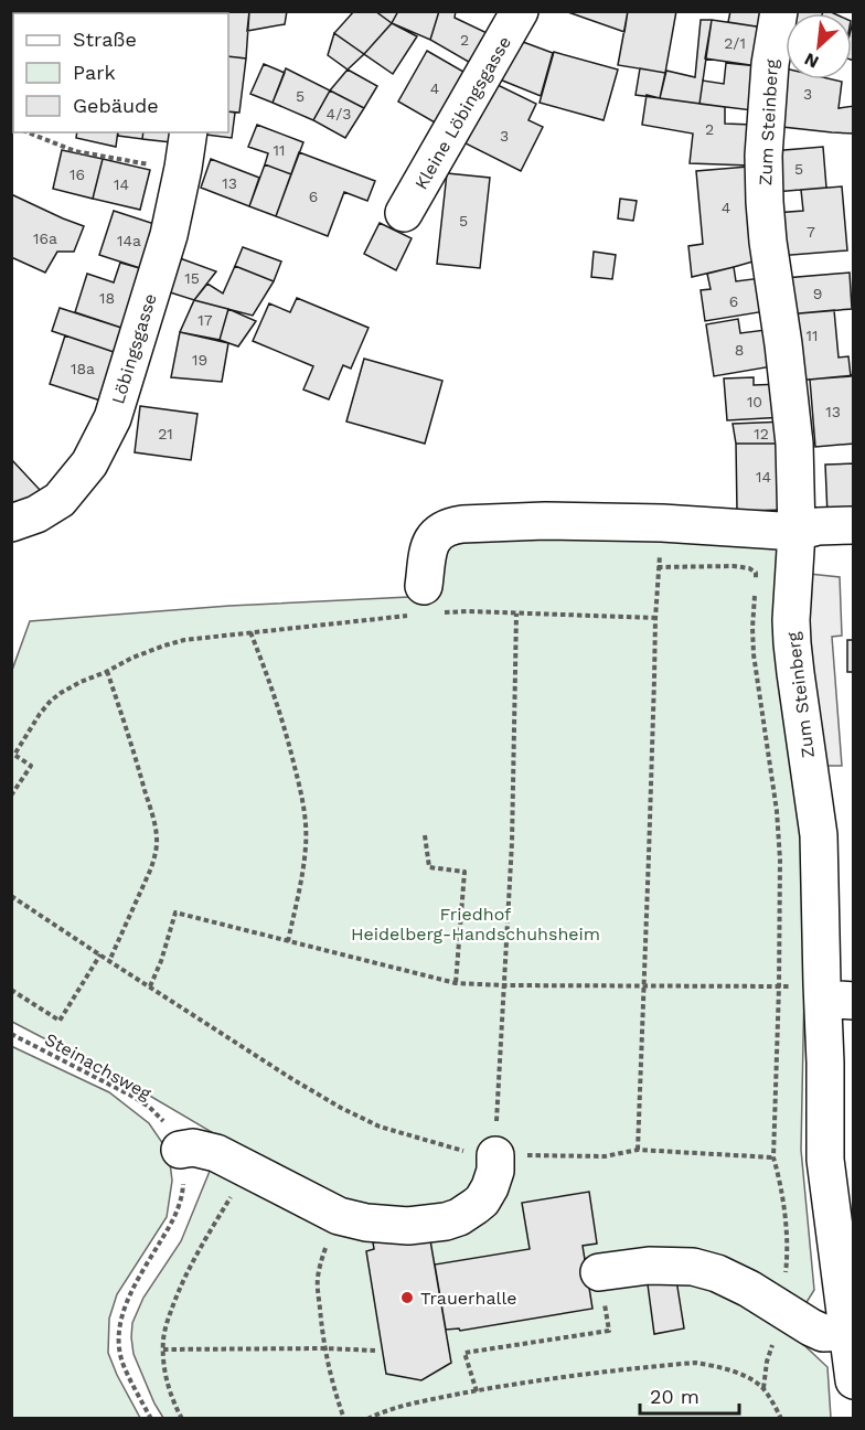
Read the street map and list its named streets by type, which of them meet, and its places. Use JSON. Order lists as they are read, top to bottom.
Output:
{
  "streets": {
    "street": ["Kleine Löbingsgasse", "Zum Steinberg", "Löbingsgasse"],
    "path": ["Steinachsweg"]
  },
  "parks": ["Friedhof Heidelberg-Handschuhsheim"],
  "places": ["Trauerhalle"],
  "house_numbers": [
    "2",
    "2/1",
    "4",
    "3",
    "5",
    "4/3",
    "2",
    "3",
    "11",
    "5",
    "16",
    "13",
    "14",
    "6",
    "4",
    "5",
    "7",
    "16a",
    "14a",
    "15",
    "9",
    "18",
    "6",
    "17",
    "11",
    "8",
    "19",
    "18a",
    "10",
    "13",
    "21",
    "12",
    "14"
  ],
  "legend": ["Straße", "Park", "Gebäude"],
  "scale_bar": "20 m",
  "north": "bottom left"
}
